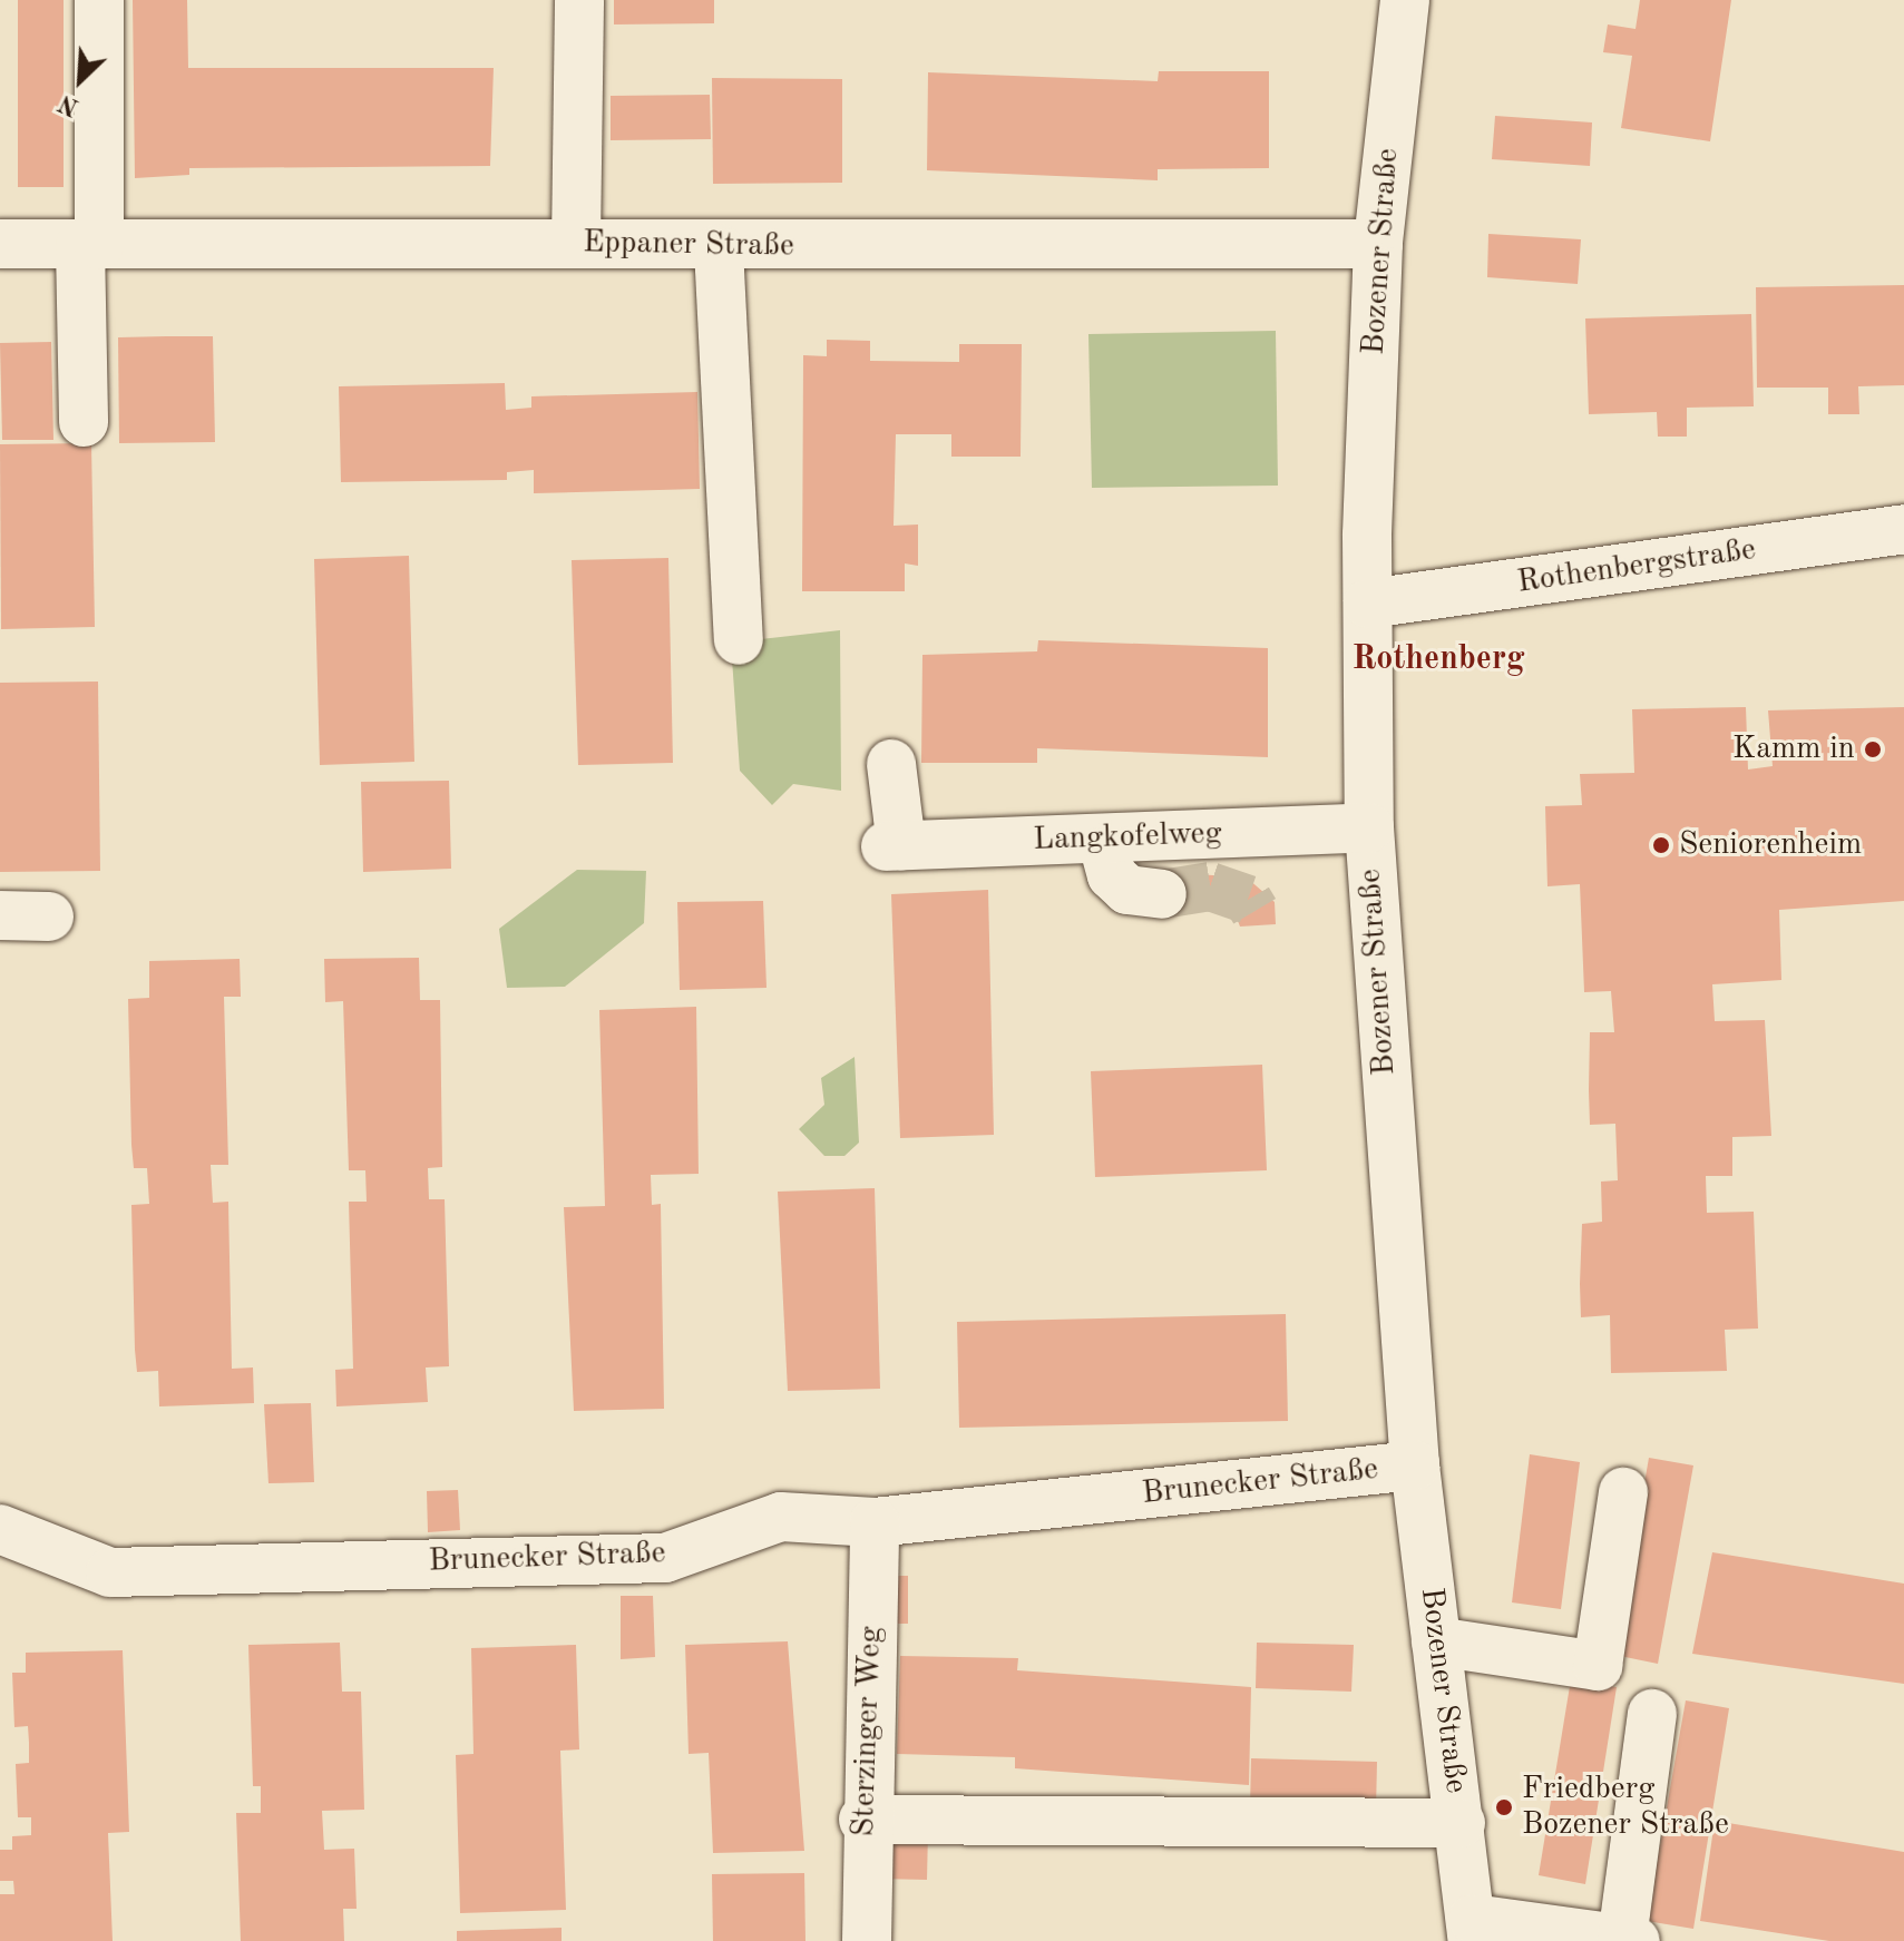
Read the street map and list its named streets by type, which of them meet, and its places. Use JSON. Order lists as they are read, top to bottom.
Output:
{
  "streets": {
    "street": [
      "Eppaner Straße",
      "Bozener Straße",
      "Rothenbergstraße",
      "Langkofelweg",
      "Brunecker Straße",
      "Sterzinger Weg"
    ]
  },
  "crossings": [
    ["Eppaner Straße", "Bozener Straße"],
    ["Bozener Straße", "Rothenbergstraße"],
    ["Bozener Straße", "Langkofelweg"],
    ["Bozener Straße", "Brunecker Straße"],
    ["Brunecker Straße", "Sterzinger Weg"]
  ],
  "districts": ["Rothenberg"],
  "places": ["Kamm in", "Seniorenheim", "Friedberg Bozener Straße"],
  "north": "bottom left"
}
